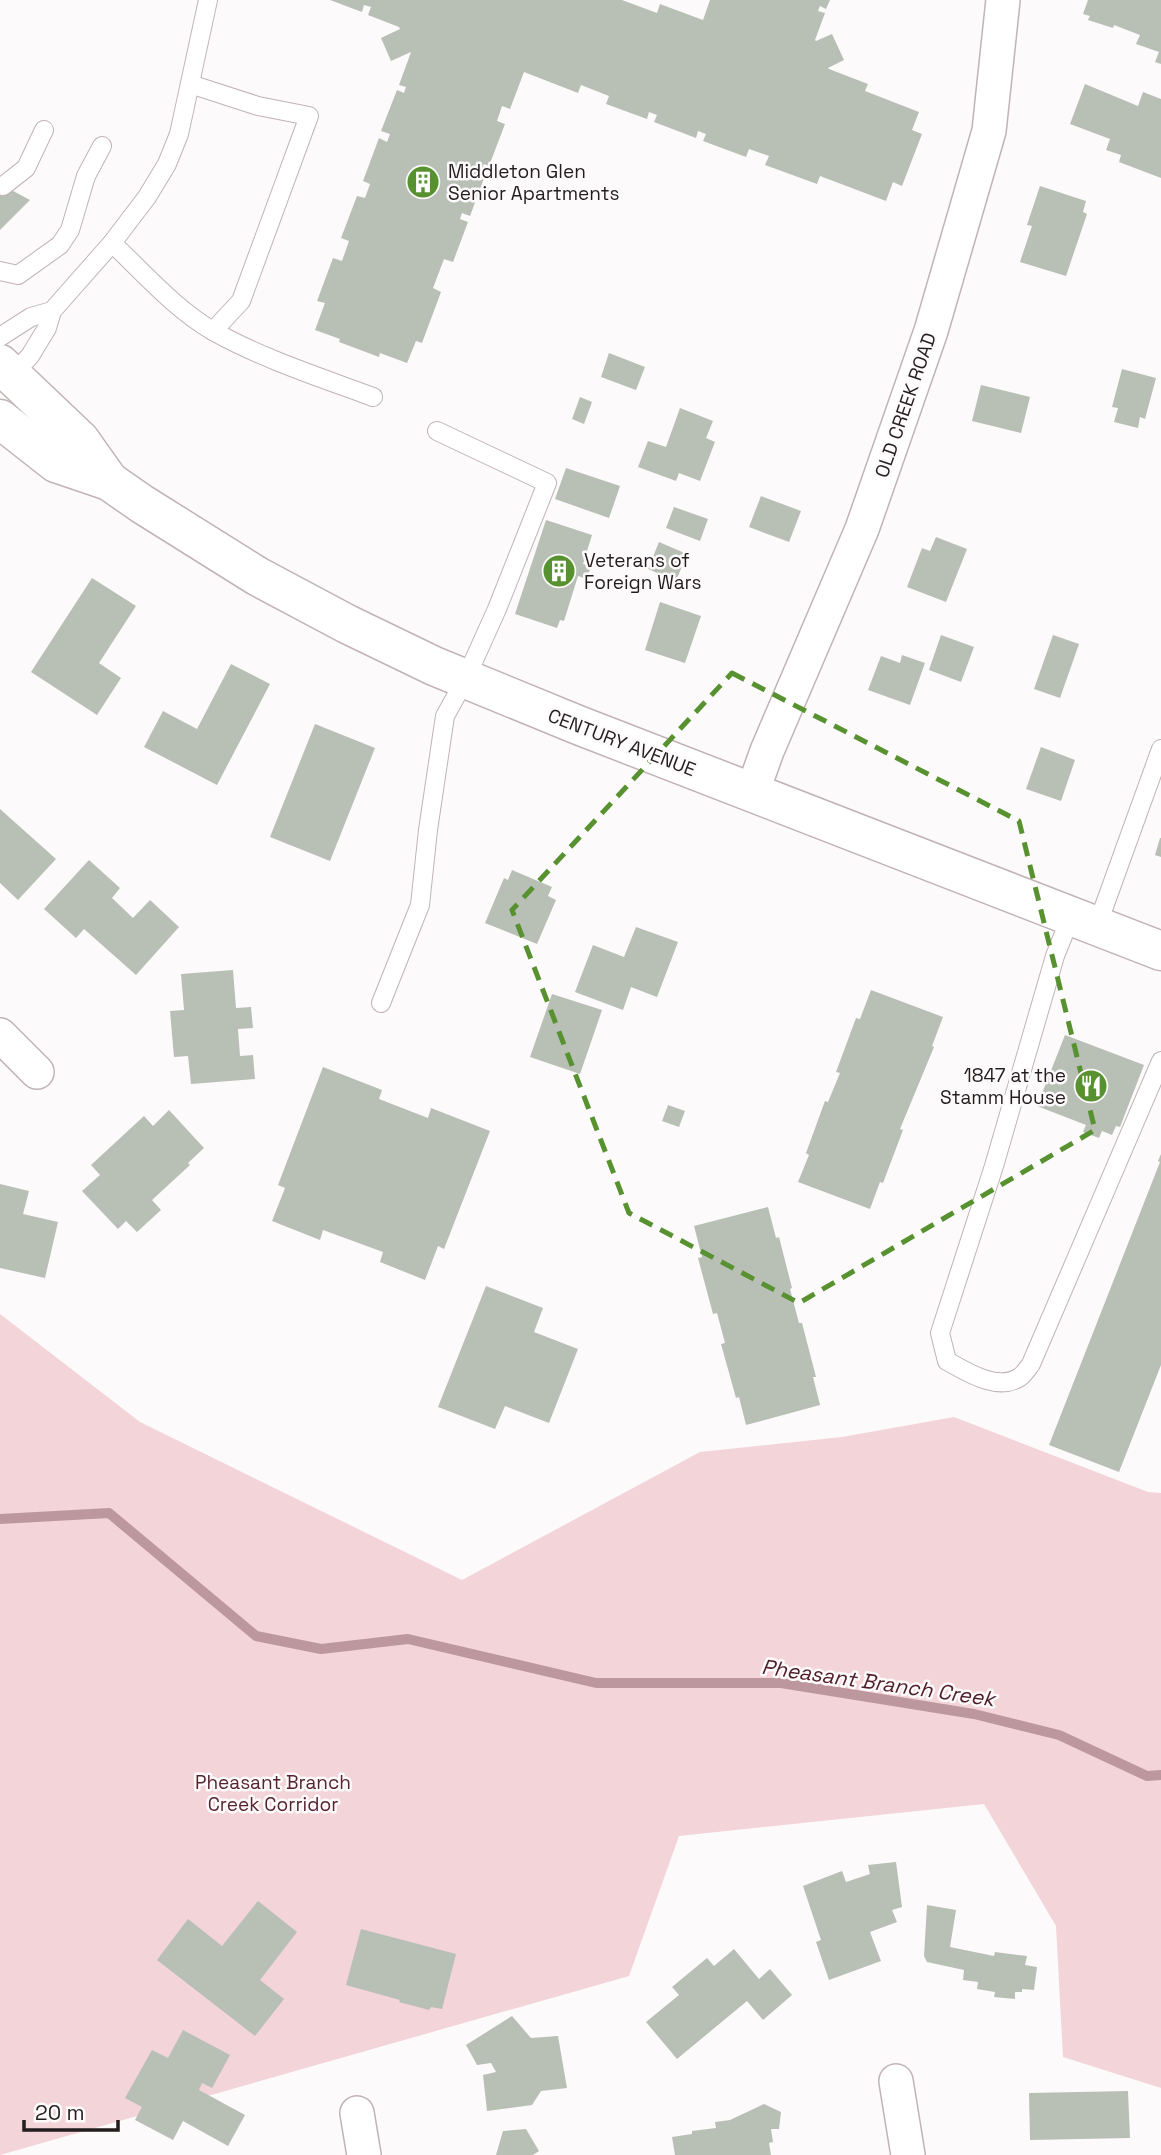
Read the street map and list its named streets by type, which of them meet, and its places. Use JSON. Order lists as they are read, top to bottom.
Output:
{
  "streets": {
    "main road": ["CENTURY AVENUE"],
    "street": ["OLD CREEK ROAD"]
  },
  "crossings": [
    ["OLD CREEK ROAD", "CENTURY AVENUE"]
  ],
  "water": ["Pheasant Branch Creek"],
  "parks": ["Pheasant Branch Creek Corridor"],
  "places": {
    "building": ["Middleton Glen Senior Apartments", "Veterans of Foreign Wars"],
    "restaurant": ["1847 at the Stamm House"]
  },
  "scale_bar": "20 m"
}
